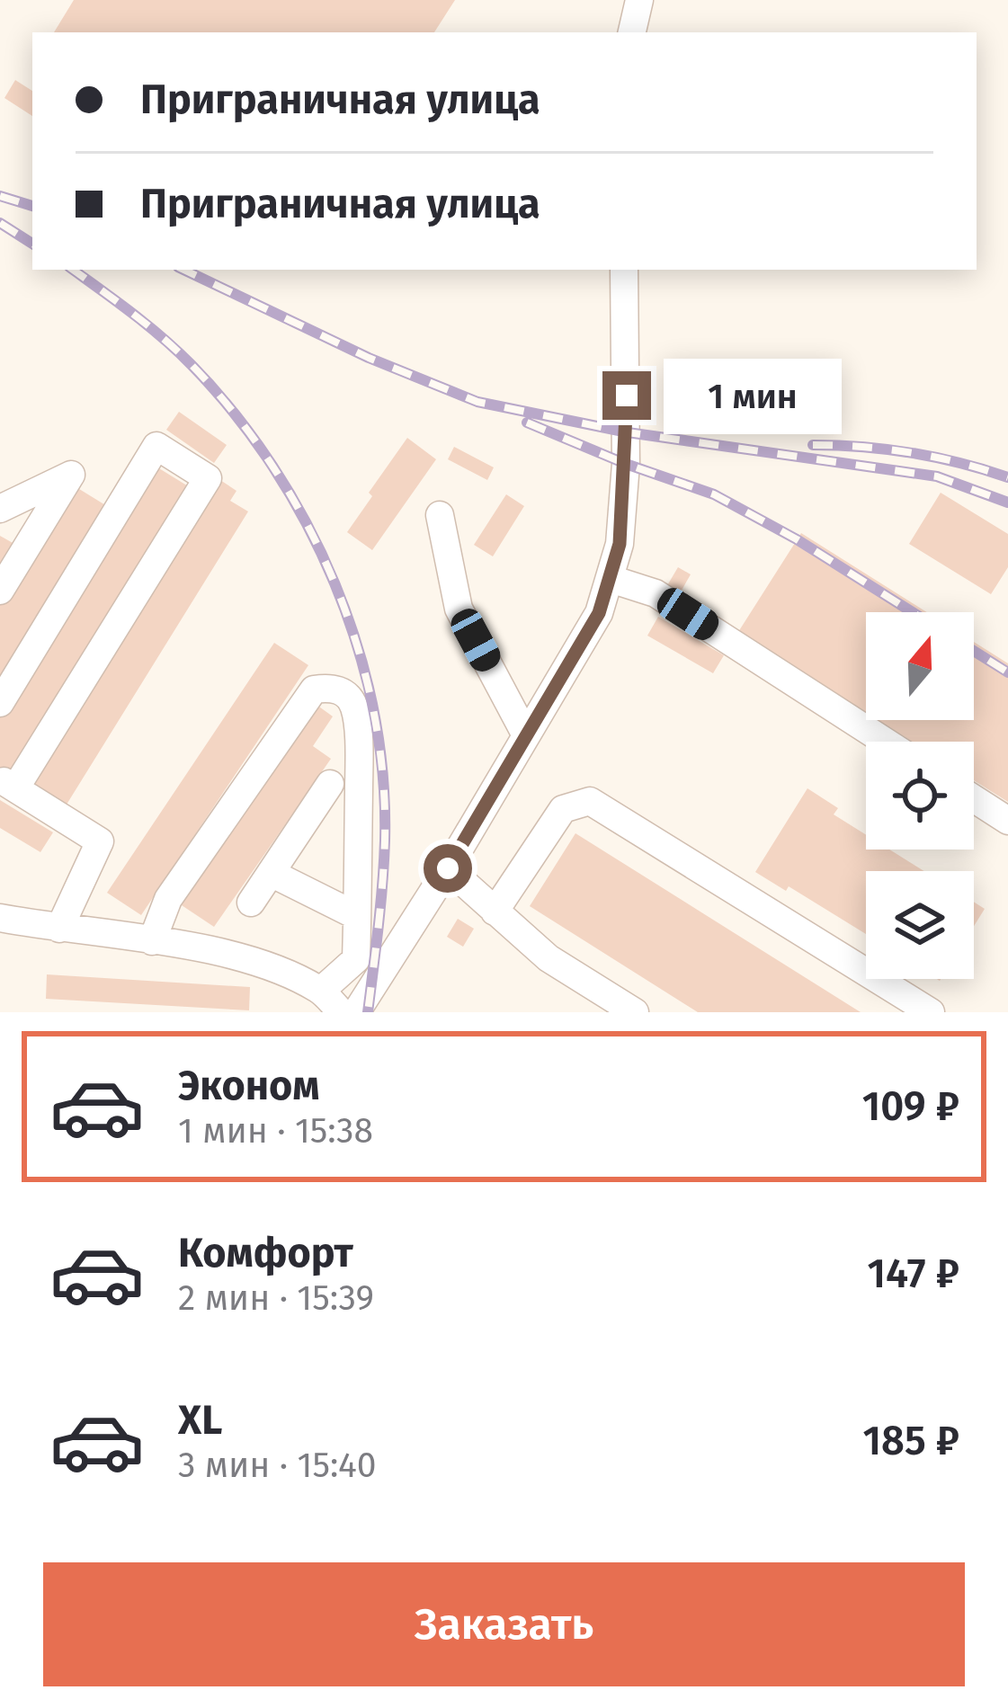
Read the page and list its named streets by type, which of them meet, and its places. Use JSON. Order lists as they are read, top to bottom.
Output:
{
  "north": "top",
  "page": {
    "banner": ["Приграничная улица", "Приграничная улица"],
    "bubble": "1 мин",
    "list": [
      {
        "name": "Эконом",
        "note": "1 мин · 15:38",
        "value": "109 ₽"
      },
      {
        "name": "Комфорт",
        "note": "2 мин · 15:39",
        "value": "147 ₽"
      },
      {
        "name": "XL",
        "note": "3 мин · 15:40",
        "value": "185 ₽"
      }
    ],
    "buttons": "Заказать"
  }
}
